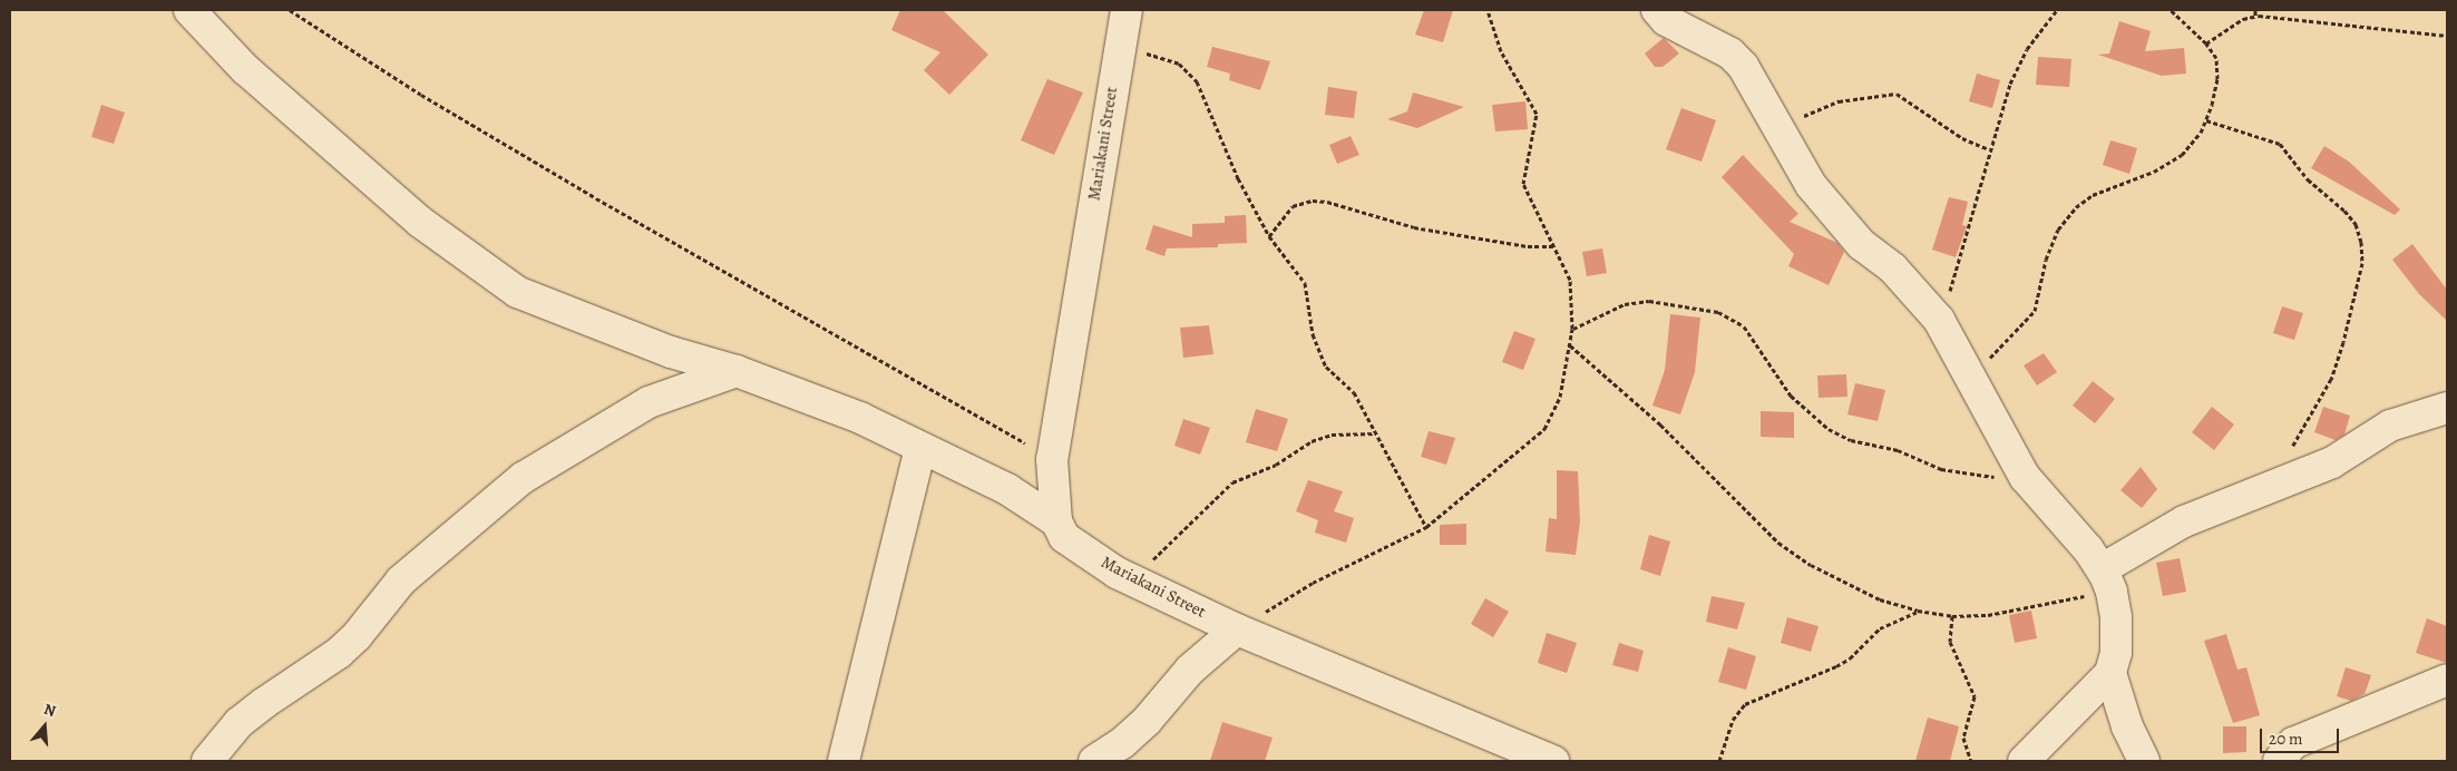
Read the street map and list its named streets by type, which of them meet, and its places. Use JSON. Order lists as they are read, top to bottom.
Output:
{
  "streets": {
    "street": ["Mariakani Street"]
  },
  "scale_bar": "20 m",
  "north": "top"
}
